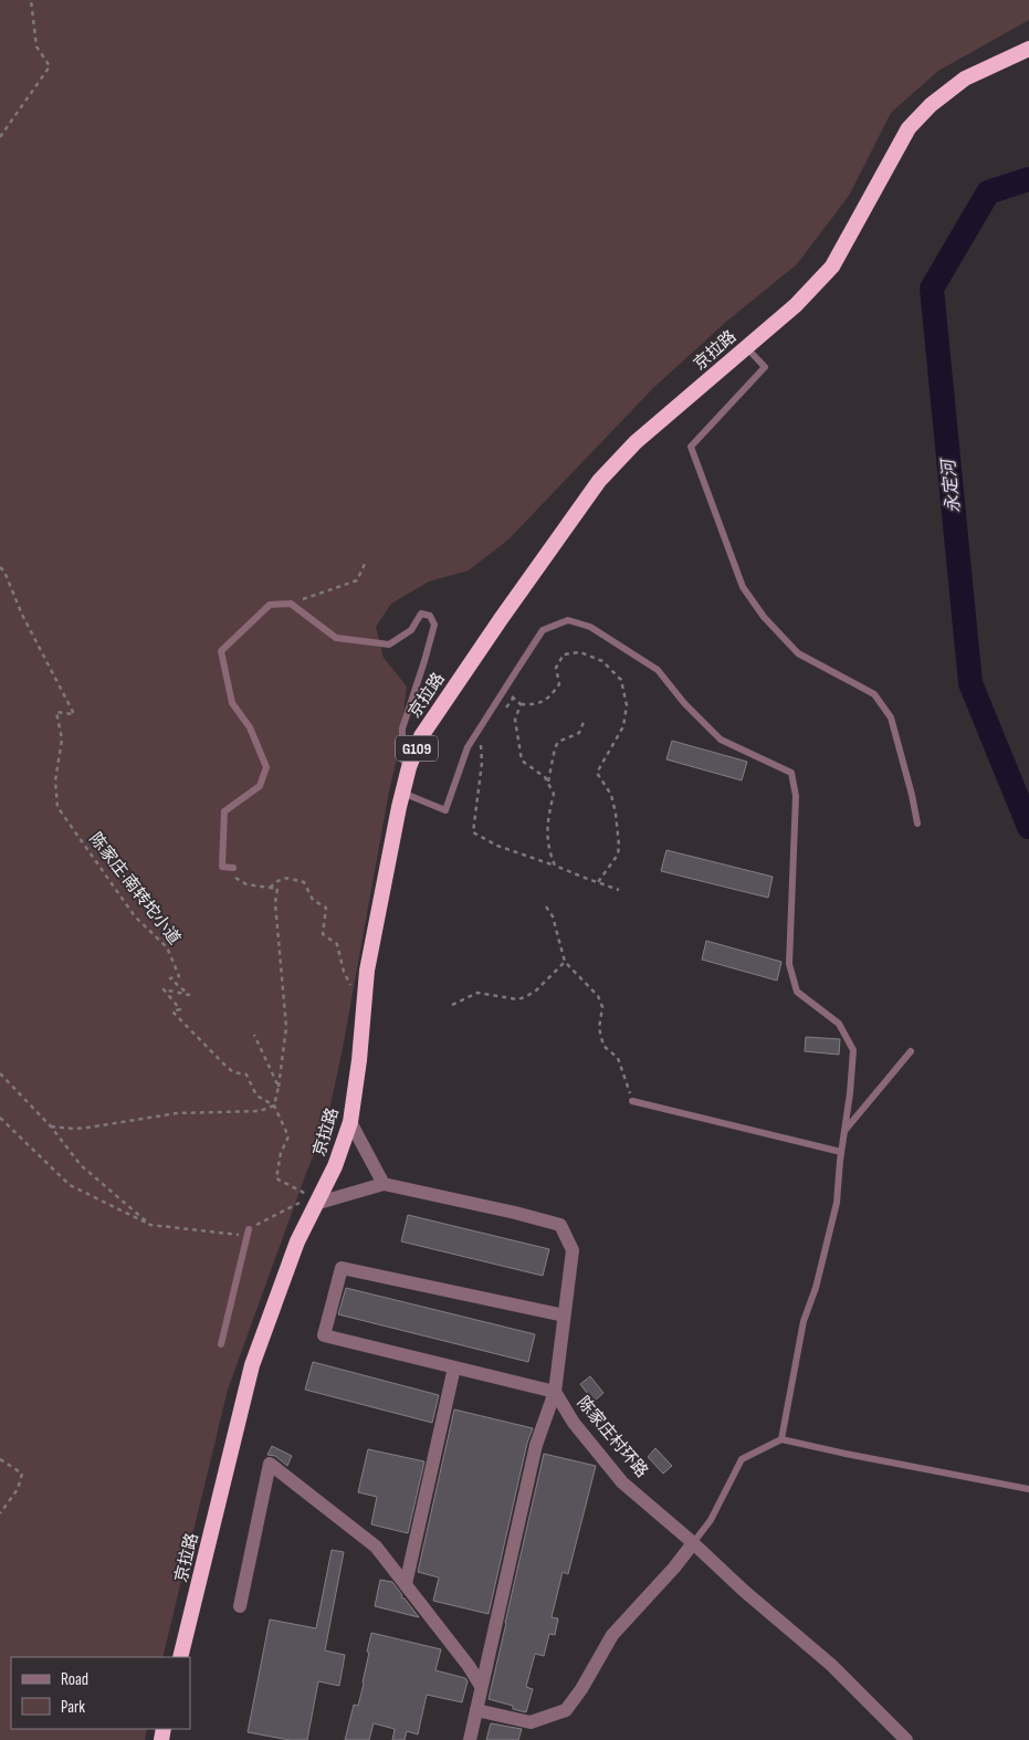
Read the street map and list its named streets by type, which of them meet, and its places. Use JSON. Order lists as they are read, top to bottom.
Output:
{
  "streets": {
    "highway": ["京拉路", "G109"],
    "street": ["陈家庄村环路"],
    "path": ["陈家庄·南转坨小道"]
  },
  "crossings": [
    ["京拉路", "陈家庄·南转坨小道"]
  ],
  "water": ["永定河"],
  "legend": ["Road", "Park"]
}
